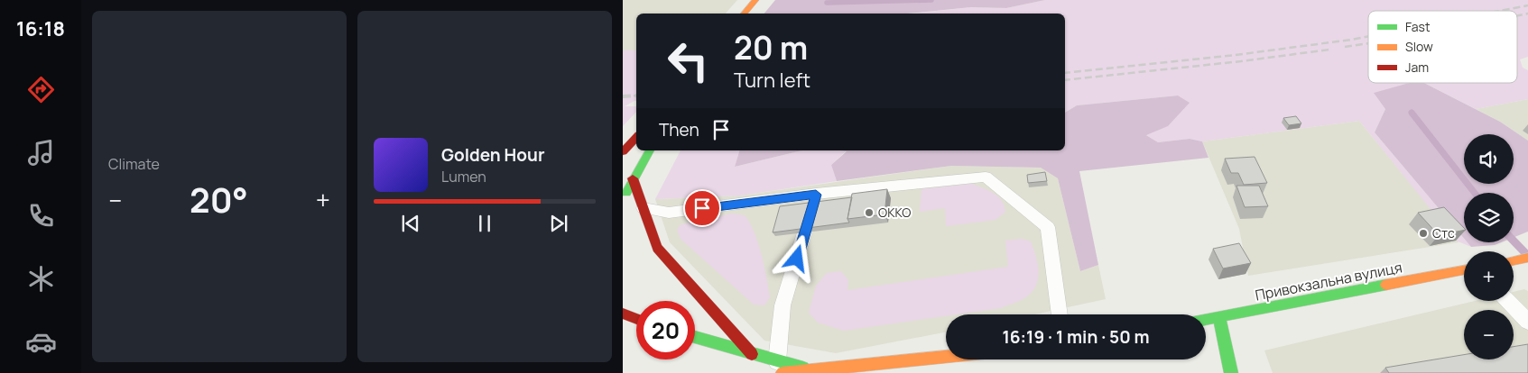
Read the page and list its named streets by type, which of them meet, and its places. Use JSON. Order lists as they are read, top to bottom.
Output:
{
  "streets": {
    "street": ["Привокзальна вулиця"]
  },
  "places": ["ОККО", "Стс"],
  "legend": ["Fast", "Slow", "Jam"],
  "page": {
    "tabs": "16:18",
    "tile": "Climate",
    "turn": ["20 m", "Turn left"],
    "then": "Then",
    "map_buttons": ["+", "−"],
    "song": ["Golden Hour", "Lumen"],
    "heat": ["−", "20°", "+"],
    "limit": "20",
    "trip": "16:19 · 1 min · 50 m"
  }
}
